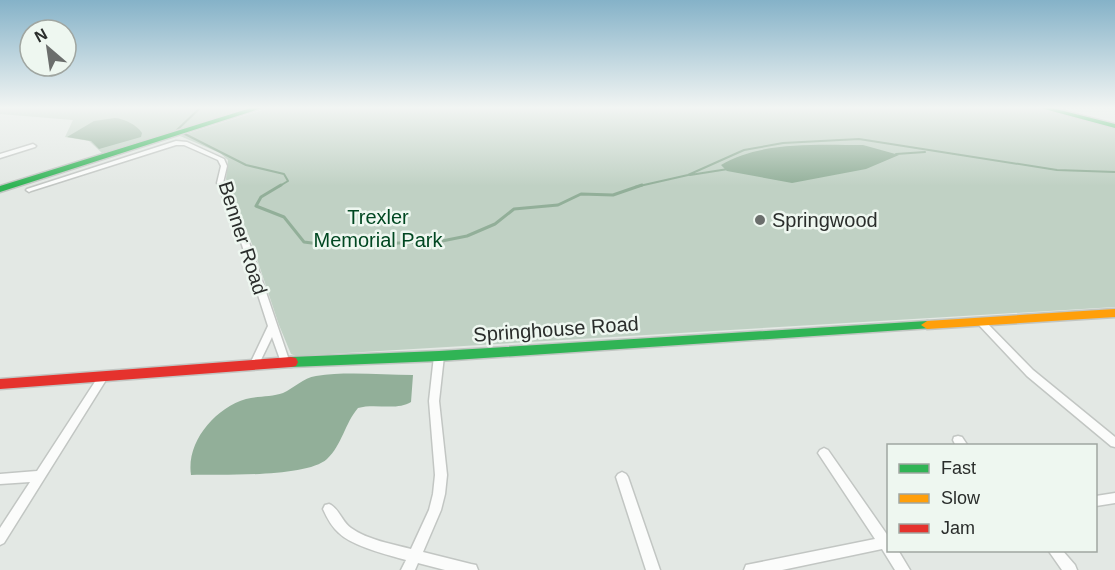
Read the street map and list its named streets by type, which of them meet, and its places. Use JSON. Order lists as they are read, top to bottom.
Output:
{
  "streets": {
    "street": ["Benner Road", "Springhouse Road"]
  },
  "crossings": [
    ["Benner Road", "Springhouse Road"]
  ],
  "parks": ["Trexler Memorial Park"],
  "places": ["Springwood"],
  "legend": ["Fast", "Slow", "Jam"],
  "north": "top left"
}
